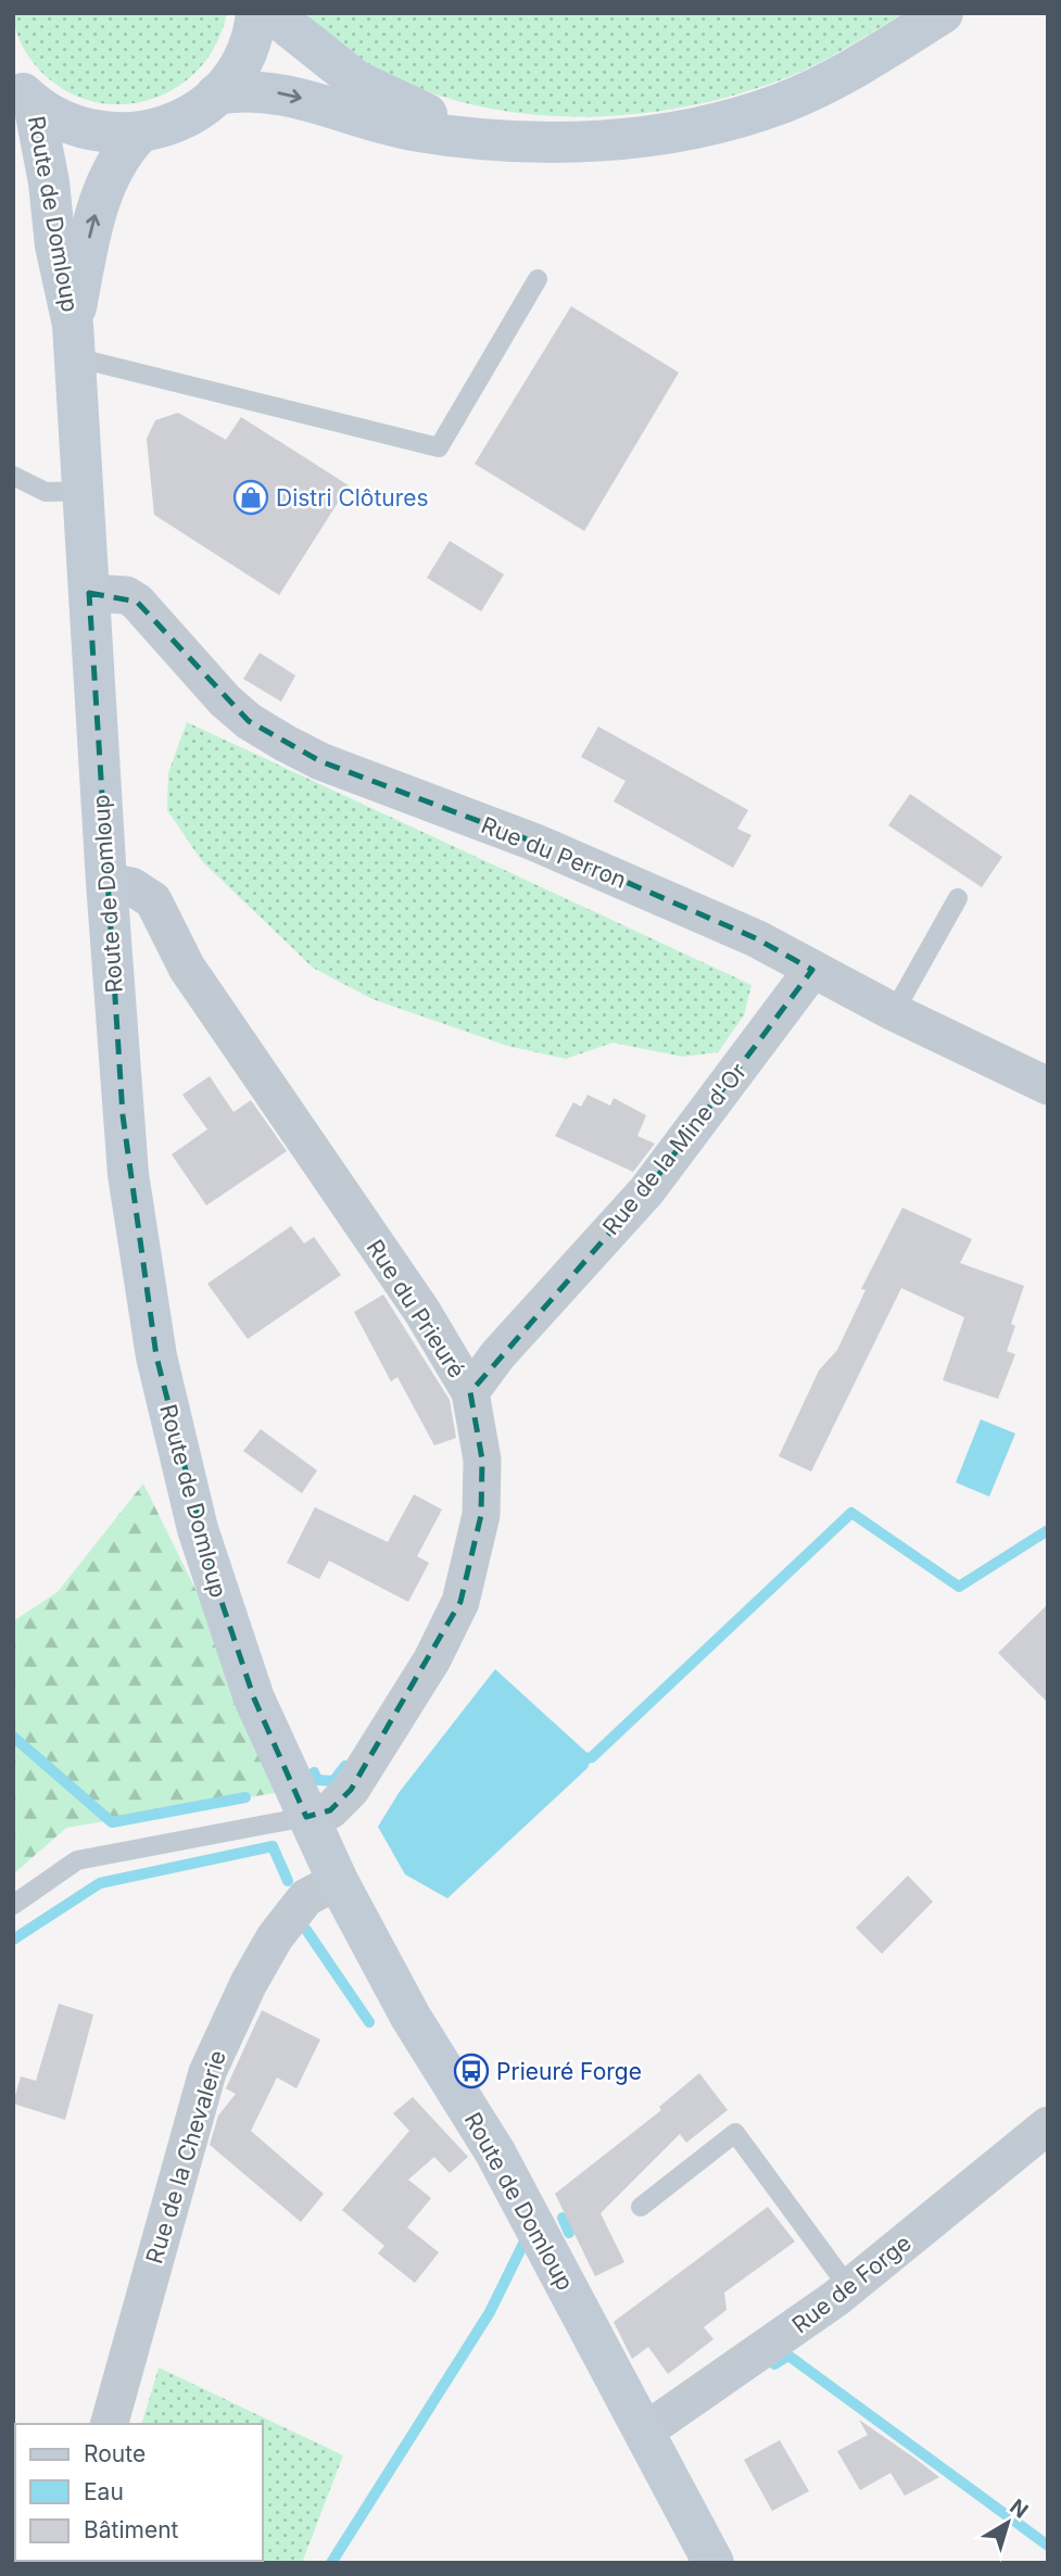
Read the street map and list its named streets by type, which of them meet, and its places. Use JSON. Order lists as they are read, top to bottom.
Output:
{
  "streets": {
    "street": [
      "Route de Domloup",
      "Rue du Perron",
      "Rue de la Mine d'Or",
      "Rue du Prieuré",
      "Rue de la Chevalerie",
      "Rue de Forge"
    ]
  },
  "crossings": [
    ["Route de Domloup", "Rue du Perron"],
    ["Route de Domloup", "Rue du Prieuré"],
    ["Route de Domloup", "Rue de la Chevalerie"],
    ["Route de Domloup", "Rue de Forge"],
    ["Rue du Perron", "Rue de la Mine d'Or"],
    ["Rue de la Mine d'Or", "Rue du Prieuré"]
  ],
  "places": {
    "shop": ["Distri Clôtures"],
    "bus stop": ["Prieuré Forge"]
  },
  "legend": ["Route", "Eau", "Bâtiment"],
  "north": "top right"
}
